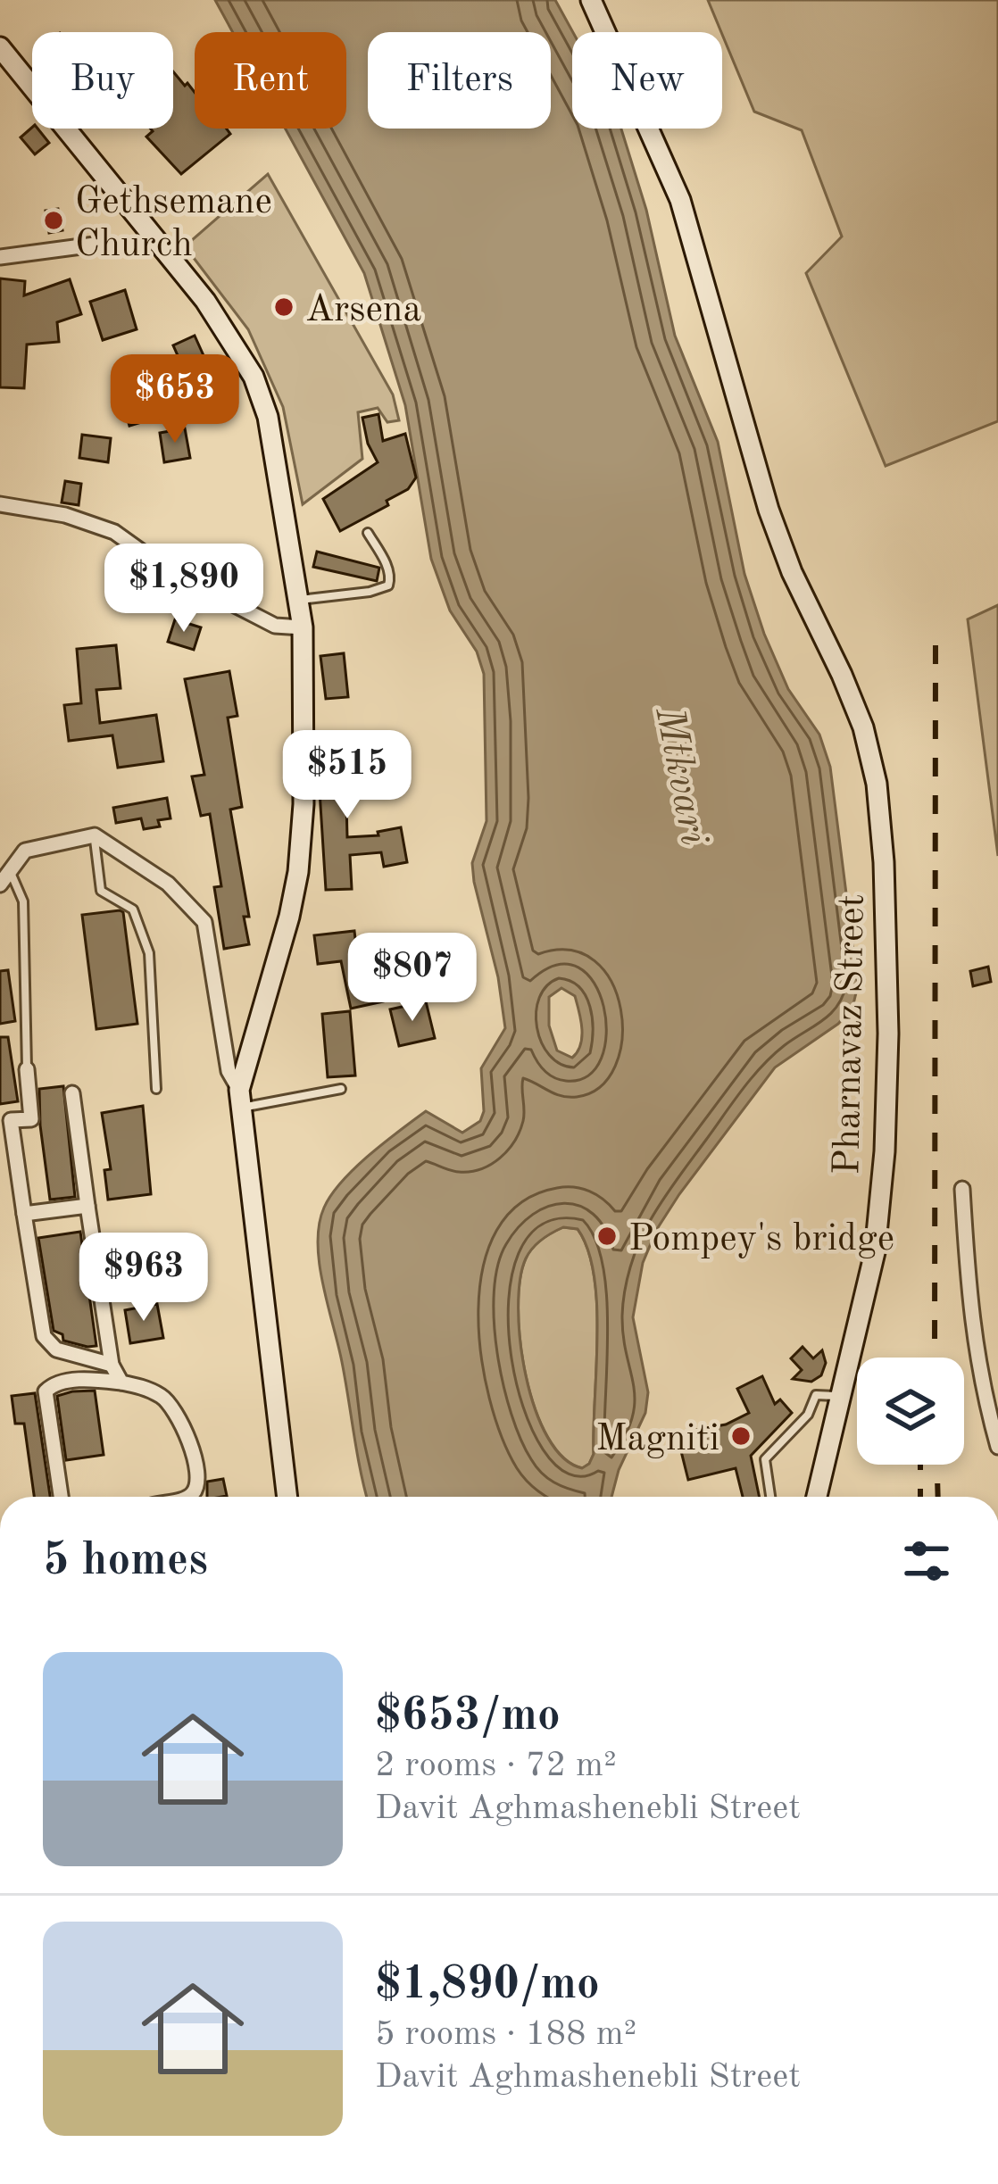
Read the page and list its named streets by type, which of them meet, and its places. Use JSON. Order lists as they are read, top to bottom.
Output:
{
  "streets": {
    "main road": ["Pharnavaz Street"]
  },
  "water": ["Mtkvari"],
  "places": [
    "Gethsemane Church",
    "Arsena",
    "Pompey's bridge",
    "Magniti"
  ],
  "page": {
    "chip": [
      "Buy",
      "Rent",
      "Filters",
      "New"
    ],
    "price": [
      "$653",
      "$1,890",
      "$515",
      "$807",
      "$963"
    ],
    "heading": "5 homes",
    "list": [
      {
        "name": "$653/mo",
        "note": "2 rooms · 72 m² · Davit Aghmashenebli Street"
      },
      {
        "name": "$1,890/mo",
        "note": "5 rooms · 188 m² · Davit Aghmashenebli Street"
      }
    ]
  }
}
